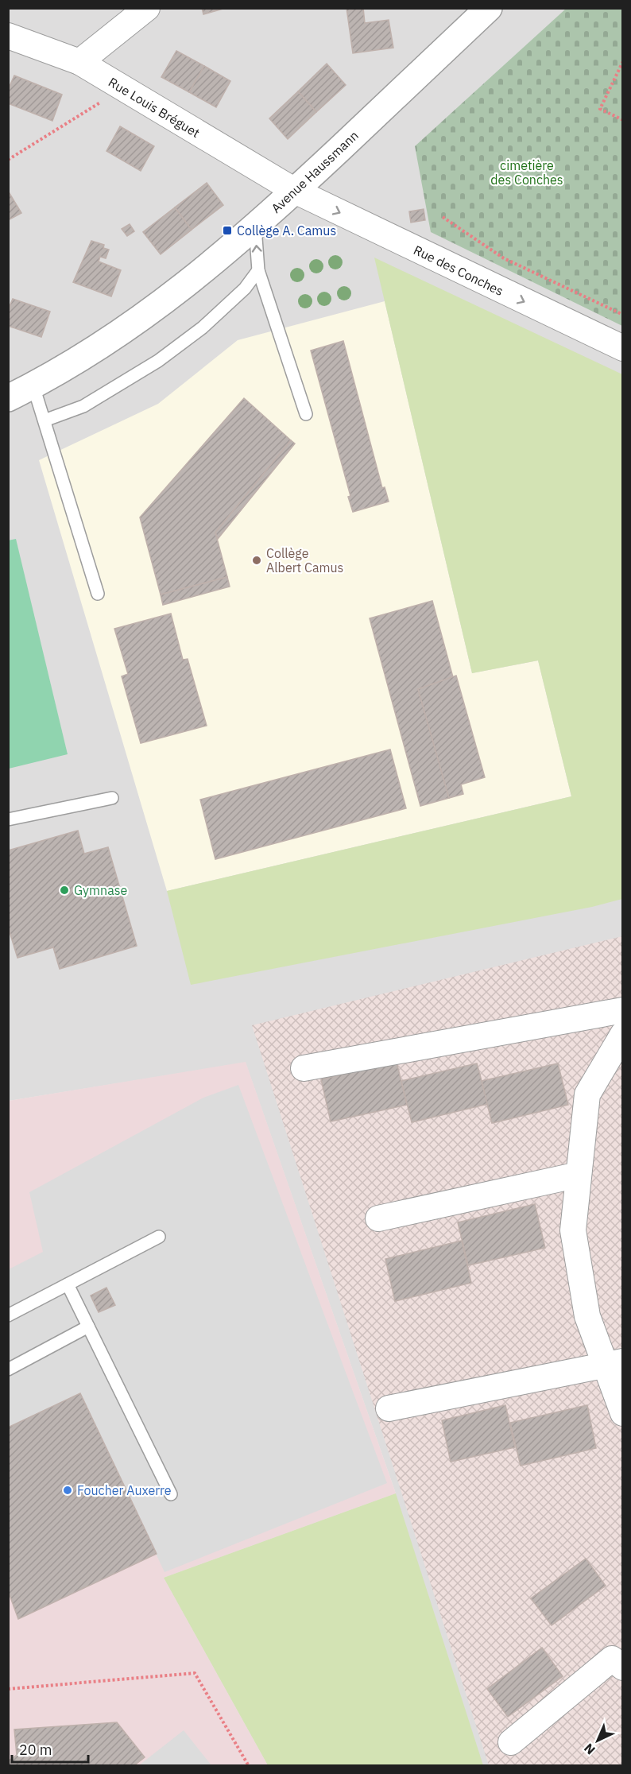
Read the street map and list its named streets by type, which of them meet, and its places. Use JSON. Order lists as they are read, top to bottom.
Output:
{
  "streets": {
    "street": ["Rue Louis Bréguet", "Avenue Haussmann", "Rue des Conches"]
  },
  "crossings": [
    ["Rue Louis Bréguet", "Avenue Haussmann"],
    ["Rue Louis Bréguet", "Rue des Conches"],
    ["Avenue Haussmann", "Rue des Conches"]
  ],
  "one_way": ["Rue des Conches"],
  "parks": ["cimetière des Conches"],
  "places": {
    "transit": ["Collège A. Camus"],
    "other": ["Collège Albert Camus", "Gymnase", "Foucher Auxerre"]
  },
  "scale_bar": "20 m",
  "north": "bottom left"
}
